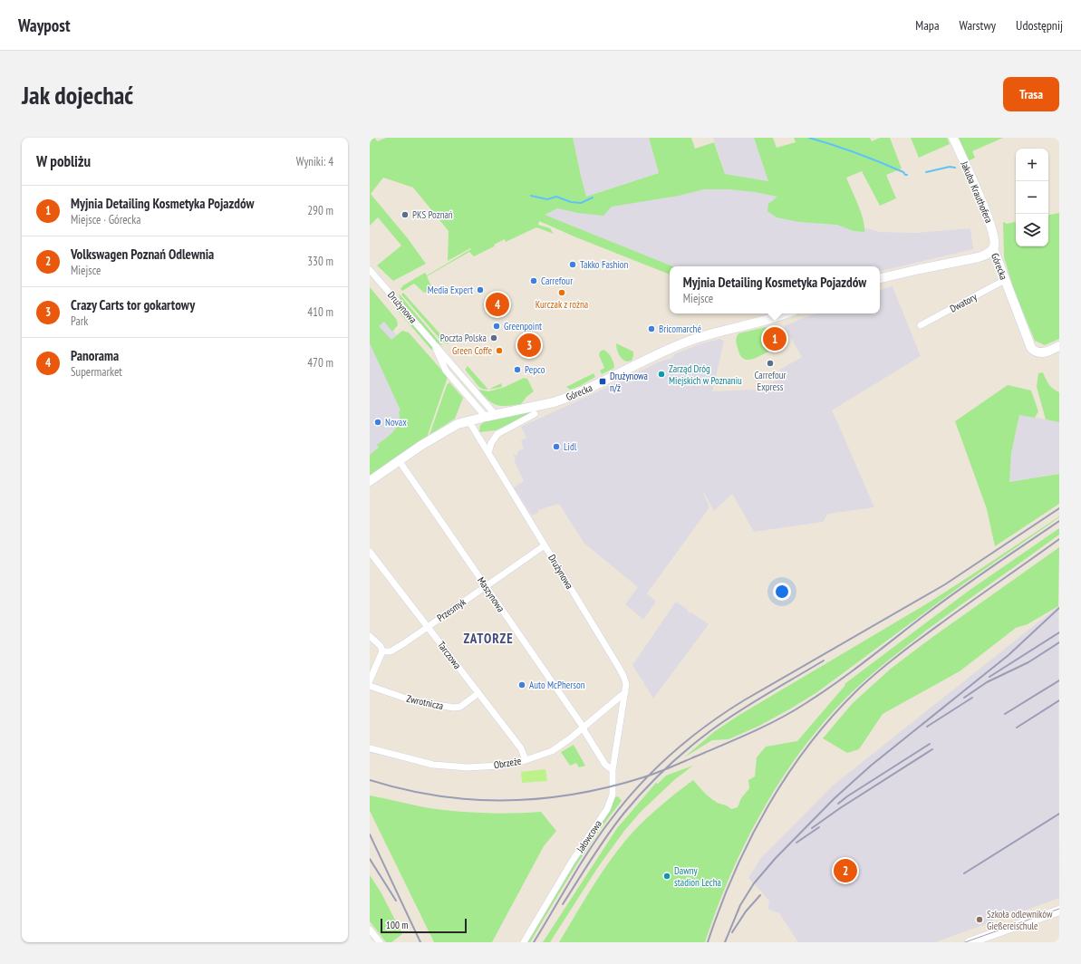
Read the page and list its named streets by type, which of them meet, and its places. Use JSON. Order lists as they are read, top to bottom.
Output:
{
  "streets": {
    "street": [
      "Jakuba Krauthofera",
      "Górecka",
      "Dwatory",
      "Drużynowa",
      "Maszynowa",
      "Przesmyk",
      "Tarczowa",
      "Zwrotnicza",
      "Obrzeże",
      "Jałowcowa"
    ]
  },
  "crossings": [
    ["Jakuba Krauthofera", "Górecka"],
    ["Górecka", "Dwatory"],
    ["Górecka", "Drużynowa"],
    ["Górecka", "Maszynowa"],
    ["Drużynowa", "Przesmyk"],
    ["Drużynowa", "Obrzeże"],
    ["Drużynowa", "Jałowcowa"],
    ["Maszynowa", "Przesmyk"],
    ["Maszynowa", "Obrzeże"],
    ["Przesmyk", "Tarczowa"],
    ["Tarczowa", "Zwrotnicza"],
    ["Tarczowa", "Obrzeże"]
  ],
  "districts": ["ZATORZE"],
  "places": {
    "other": [
      "PKS Poznań",
      "Takko Fashion",
      "Carrefour",
      "Media Expert",
      "Kurczak z rożna",
      "Greenpoint",
      "Bricomarché",
      "Poczta Polska",
      "Green Coffe",
      "Carrefour Express",
      "Pepco",
      "Zarząd Dróg Miejskich w Poznaniu",
      "Novax",
      "Lidl",
      "Auto McPherson",
      "Dawny stadion Lecha",
      "Szkoła odlewników Gießereischule"
    ],
    "transit": ["Drużynowa n/ż"]
  },
  "scale_bar": "100 m",
  "page": {
    "header": "Waypost",
    "nav": ["Mapa", "Warstwy", "Udostępnij"],
    "buttons": "Trasa",
    "title": "Jak dojechać",
    "heading": ["W pobliżu", "Wyniki: 4"],
    "map_buttons": ["+", "−"],
    "list": [
      {
        "mark": "1",
        "name": "Myjnia Detailing Kosmetyka Pojazdów",
        "note": "Miejsce · Górecka",
        "value": "290 m"
      },
      {
        "mark": "2",
        "name": "Volkswagen Poznań Odlewnia",
        "note": "Miejsce",
        "value": "330 m"
      },
      {
        "mark": "3",
        "name": "Crazy Carts tor gokartowy",
        "note": "Park",
        "value": "410 m"
      },
      {
        "mark": "4",
        "name": "Panorama",
        "note": "Supermarket",
        "value": "470 m"
      }
    ],
    "popup": ["Myjnia Detailing Kosmetyka Pojazdów", "Miejsce"],
    "pins": [
      "4",
      "1",
      "3",
      "2"
    ],
    "scale": "100 m"
  }
}
